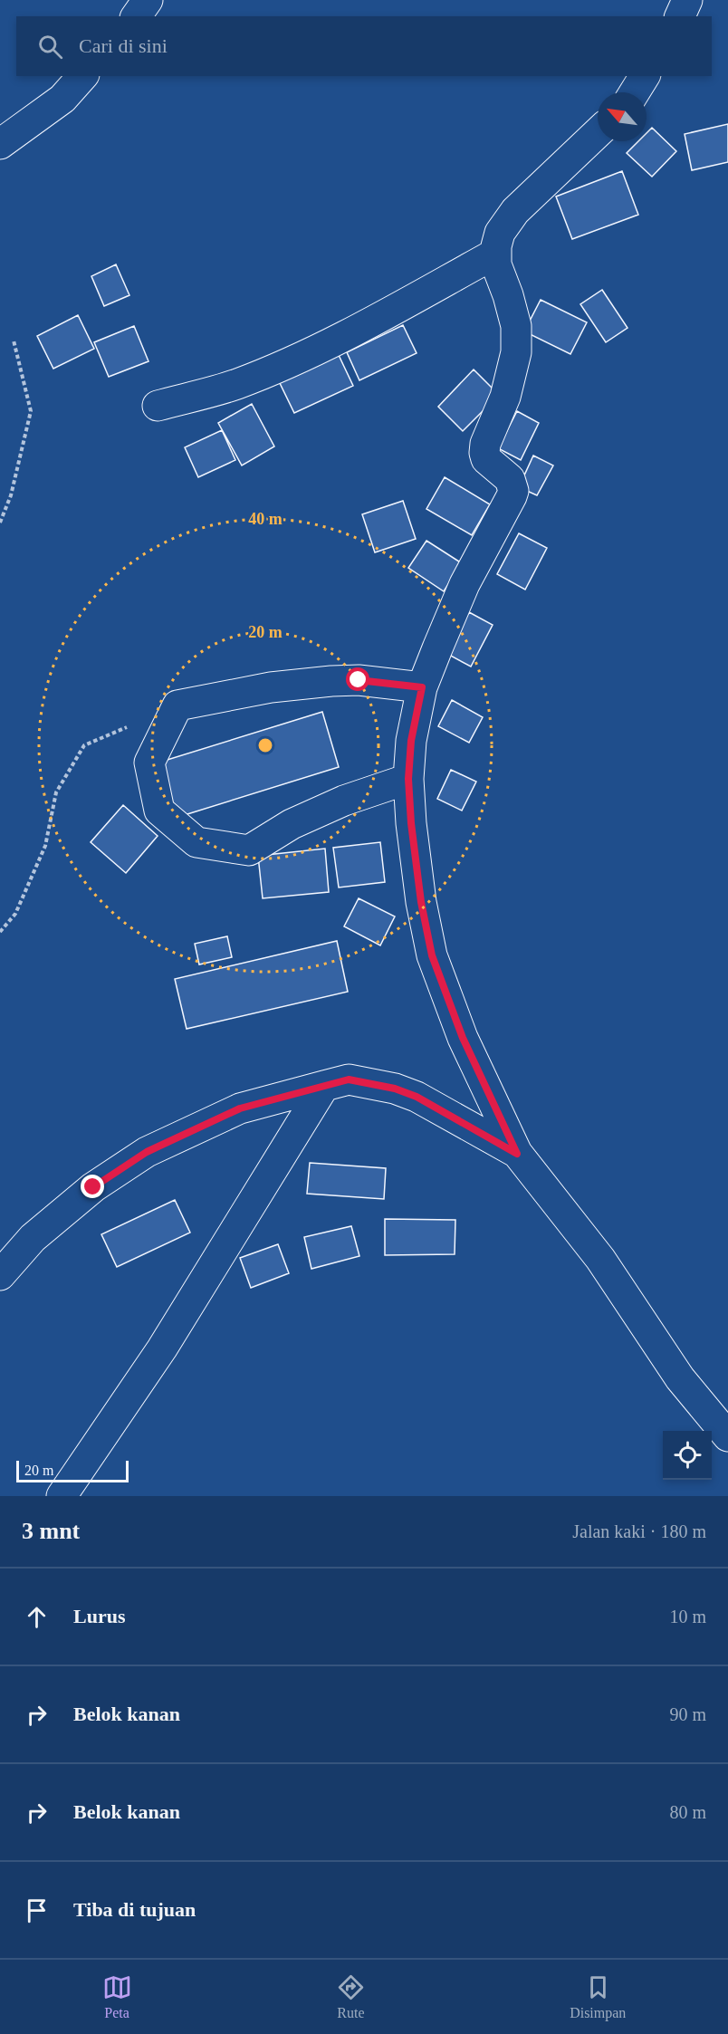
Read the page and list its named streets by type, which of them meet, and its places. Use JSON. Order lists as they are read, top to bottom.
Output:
{
  "scale_bar": "20 m",
  "north": "top left",
  "page": {
    "search": "Cari di sini",
    "scale": "20 m",
    "heading": ["3 mnt", "Jalan kaki · 180 m"],
    "list": [
      ["Lurus", "10 m"],
      ["Belok kanan", "90 m"],
      ["Belok kanan", "80 m"],
      "Tiba di tujuan"
    ],
    "nav": ["Peta", "Rute", "Disimpan"]
  },
  "rings": ["40 m", "20 m"]
}
